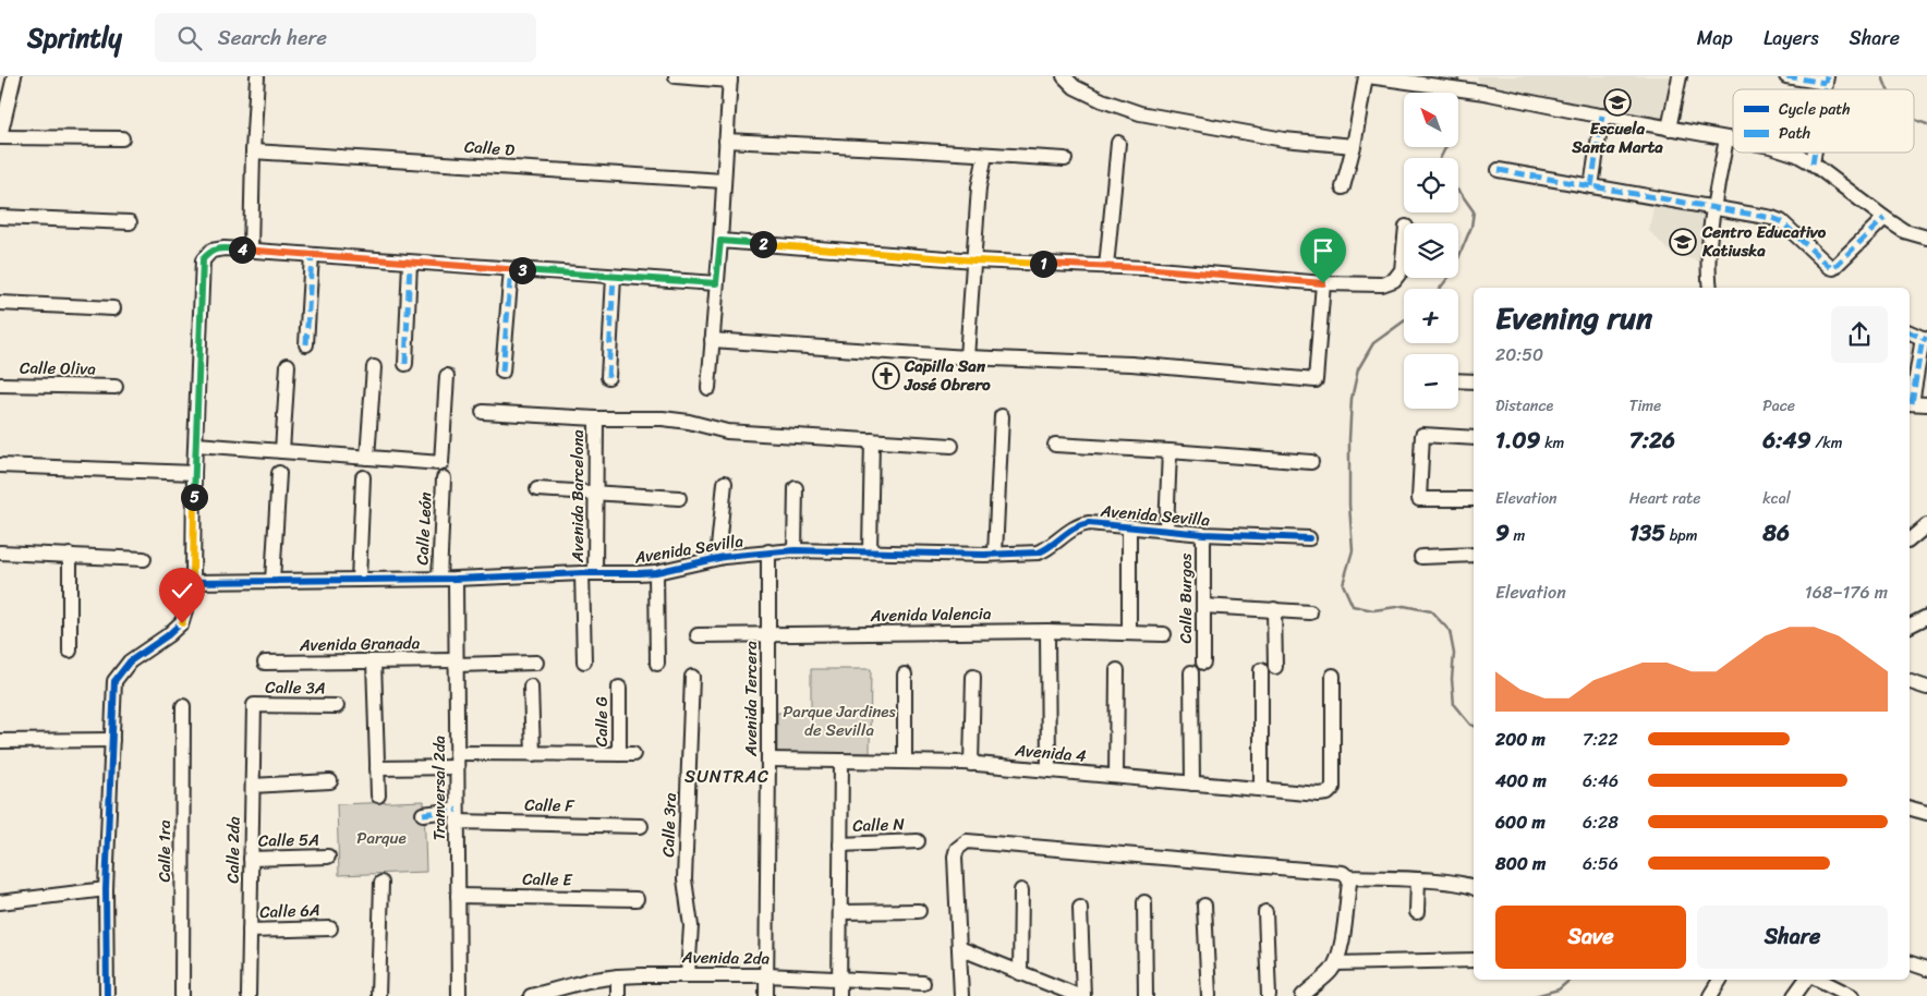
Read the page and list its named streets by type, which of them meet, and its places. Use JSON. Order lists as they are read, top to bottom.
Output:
{
  "streets": {
    "street": [
      "Calle D",
      "Calle Oliva",
      "Avenida Barcelona",
      "Avenida Sevilla",
      "Calle León",
      "Calle Burgos",
      "Avenida Valencia",
      "Avenida Granada",
      "Calle 3A",
      "Avenida Tercera",
      "Calle G",
      "Avenida 4",
      "Tranversal 2da",
      "Calle F",
      "Calle 3ra",
      "Calle N",
      "Calle 5A",
      "Calle 2da",
      "Calle 1ra",
      "Calle E",
      "Calle 6A",
      "Avenida 2da"
    ]
  },
  "crossings": [
    ["Avenida Barcelona", "Avenida Sevilla"],
    ["Avenida Sevilla", "Calle León"],
    ["Avenida Sevilla", "Calle Burgos"],
    ["Avenida Sevilla", "Avenida Tercera"],
    ["Avenida Sevilla", "Tranversal 2da"],
    ["Avenida Valencia", "Avenida Tercera"],
    ["Avenida Granada", "Tranversal 2da"],
    ["Calle 3A", "Calle 2da"],
    ["Avenida Tercera", "Avenida 4"],
    ["Avenida Tercera", "Avenida 2da"],
    ["Tranversal 2da", "Calle F"],
    ["Tranversal 2da", "Calle E"],
    ["Calle 3ra", "Avenida 2da"],
    ["Calle 5A", "Calle 2da"],
    ["Calle 2da", "Calle 6A"]
  ],
  "districts": ["SUNTRAC"],
  "parks": ["Parque Jardines de Sevilla", "Parque"],
  "places": {
    "school or university": ["Escuela Santa Marta", "Centro Educativo Katiuska"],
    "church": ["Capilla San José Obrero"]
  },
  "legend": ["Cycle path", "Path"],
  "north": "top left",
  "page": {
    "header": "Sprintly",
    "search": "Search here",
    "nav": ["Map", "Layers", "Share"],
    "map_buttons": ["+", "−"],
    "pins": [
      "2",
      "4",
      "1",
      "3",
      "5"
    ],
    "heading": ["Evening run", "20:50"],
    "stats": [
      ["Distance", "1.09 km"],
      ["Time", "7:26"],
      ["Pace", "6:49 /km"],
      ["Elevation", "9 m"],
      ["Heart rate", "135 bpm"],
      ["kcal", "86"]
    ],
    "chart": ["Elevation", "168–176 m"],
    "list": [
      {
        "name": "200 m",
        "note": "7:22"
      },
      {
        "name": "400 m",
        "note": "6:46"
      },
      {
        "name": "600 m",
        "note": "6:28"
      },
      {
        "name": "800 m",
        "note": "6:56"
      }
    ],
    "buttons": ["Save", "Share"]
  }
}
